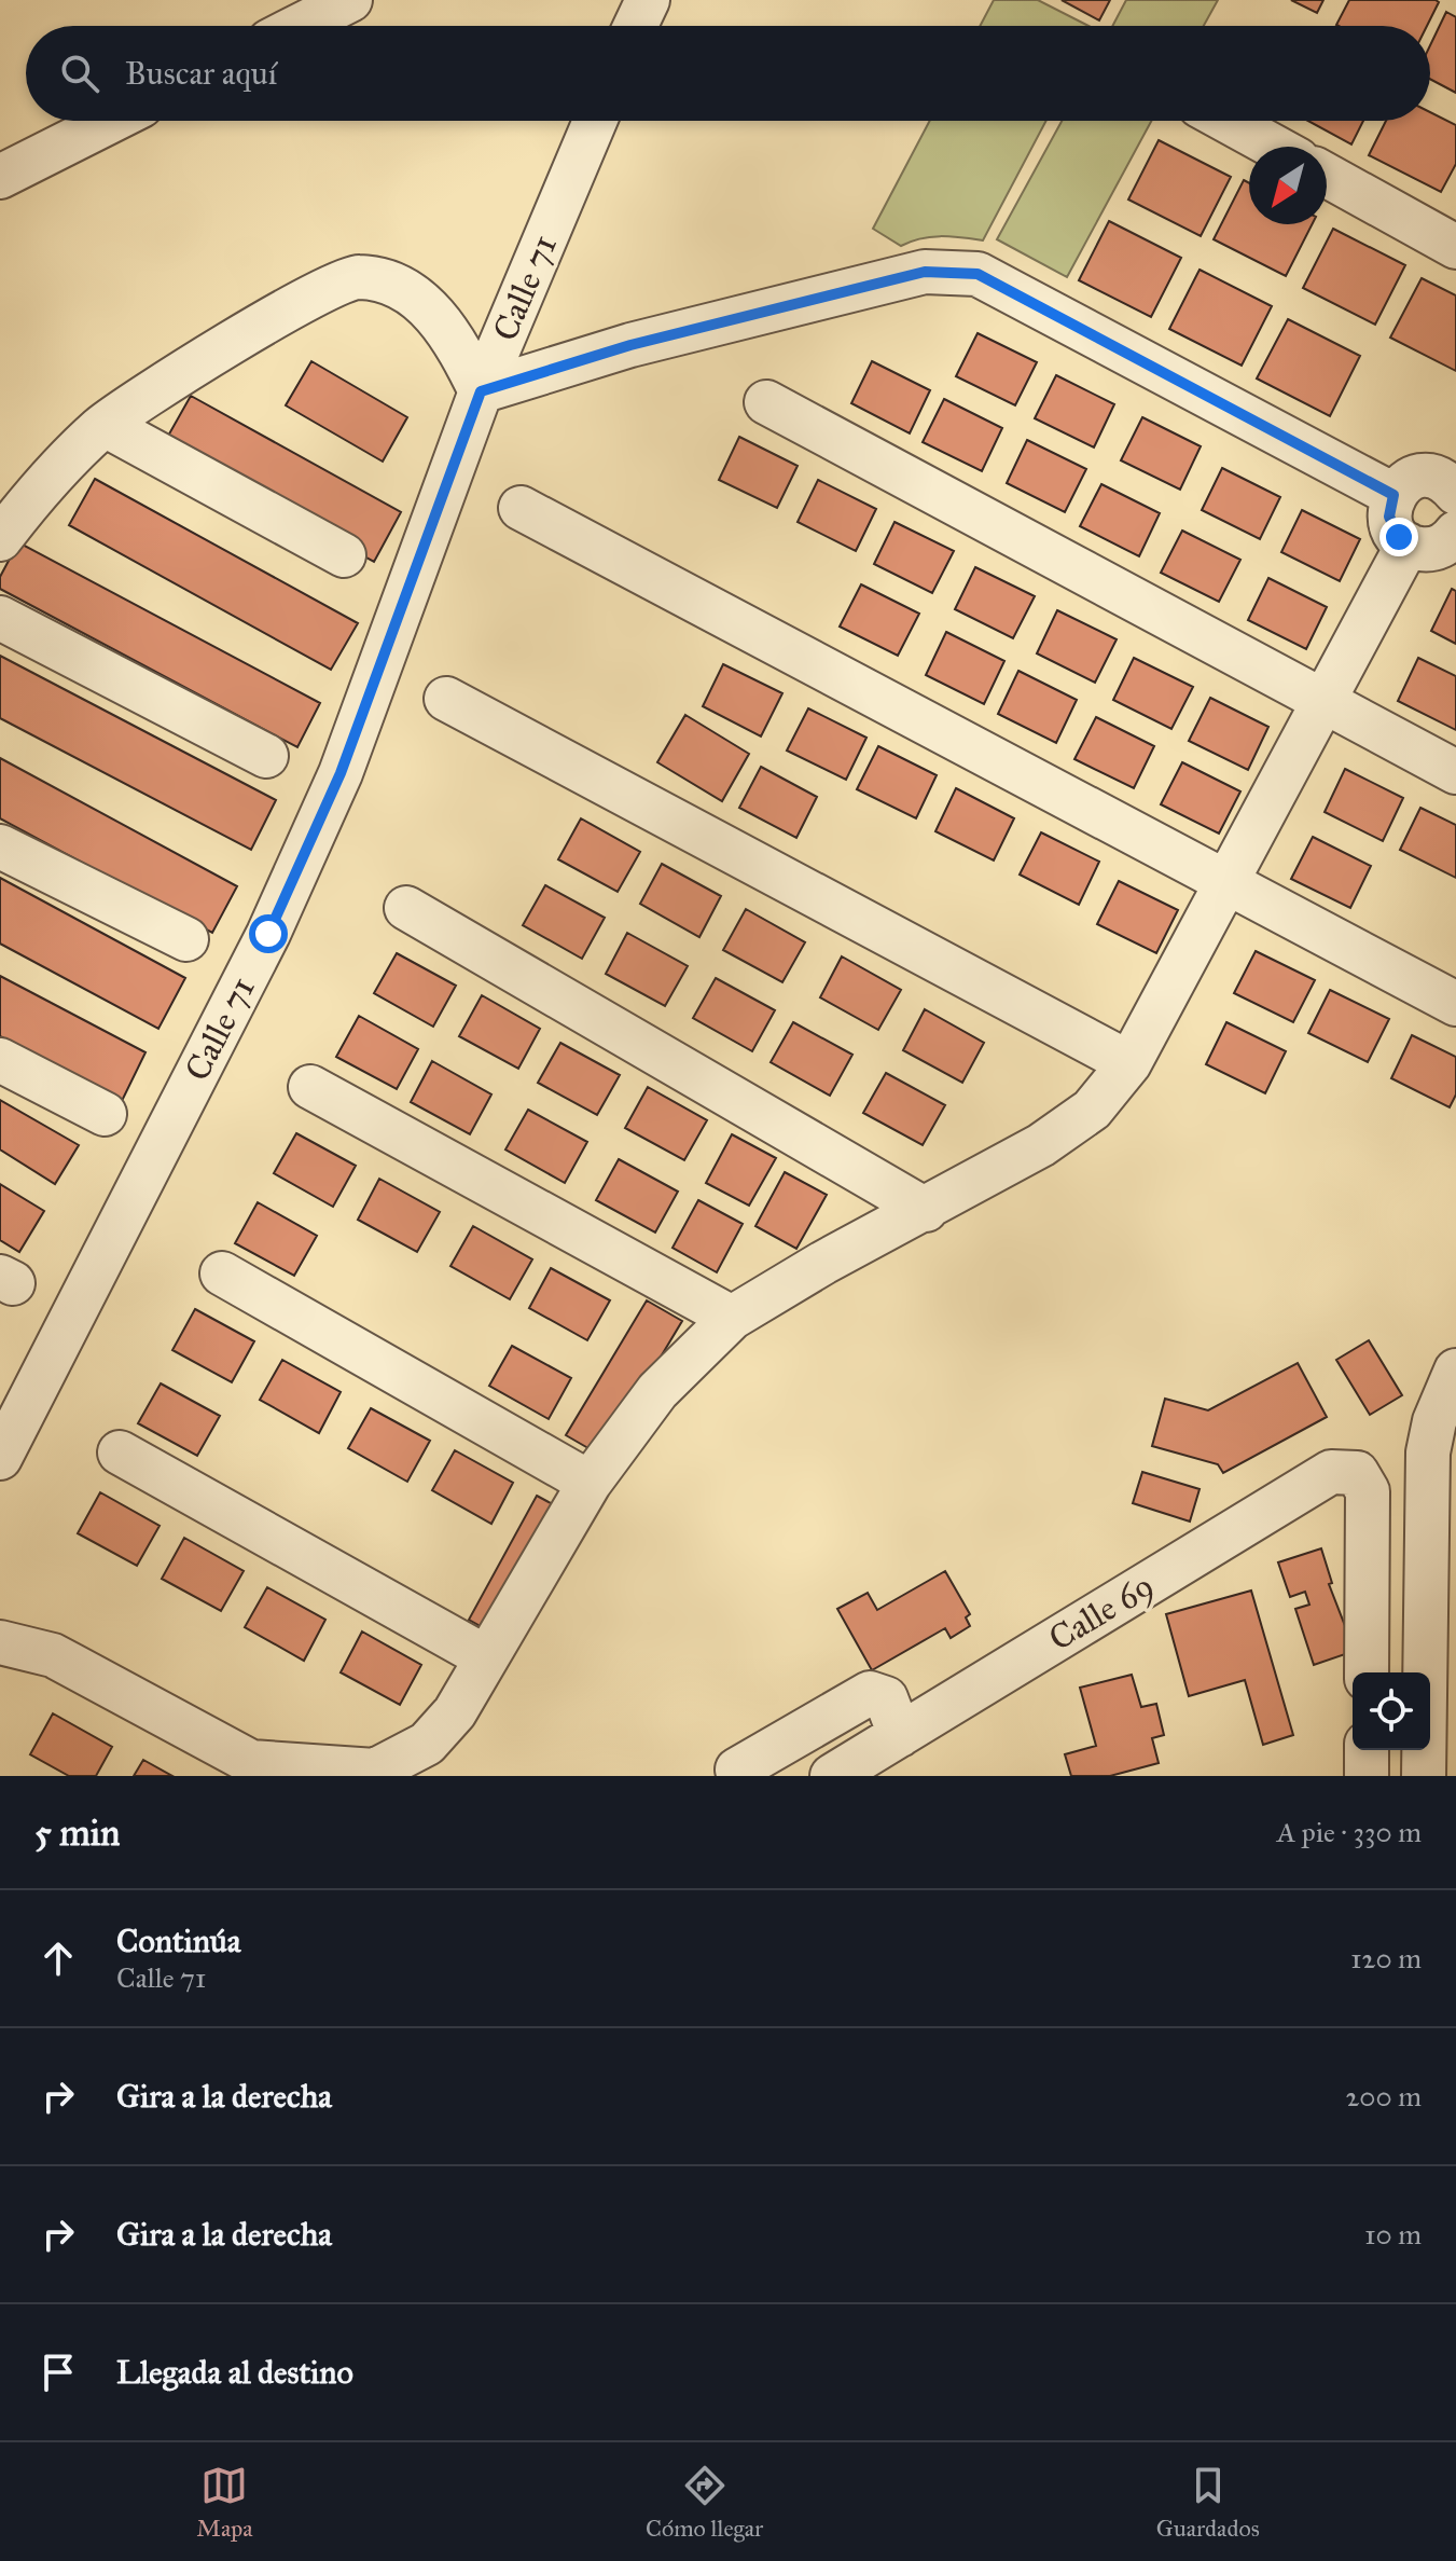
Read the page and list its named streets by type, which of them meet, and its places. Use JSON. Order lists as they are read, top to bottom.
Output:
{
  "streets": {
    "street": ["Calle 71", "Calle 69"]
  },
  "north": "bottom left",
  "page": {
    "search": "Buscar aquí",
    "heading": ["5 min", "A pie · 330 m"],
    "list": [
      ["Continúa", "Calle 71", "120 m"],
      ["Gira a la derecha", "200 m"],
      ["Gira a la derecha", "10 m"],
      "Llegada al destino"
    ],
    "nav": ["Mapa", "Cómo llegar", "Guardados"]
  }
}
